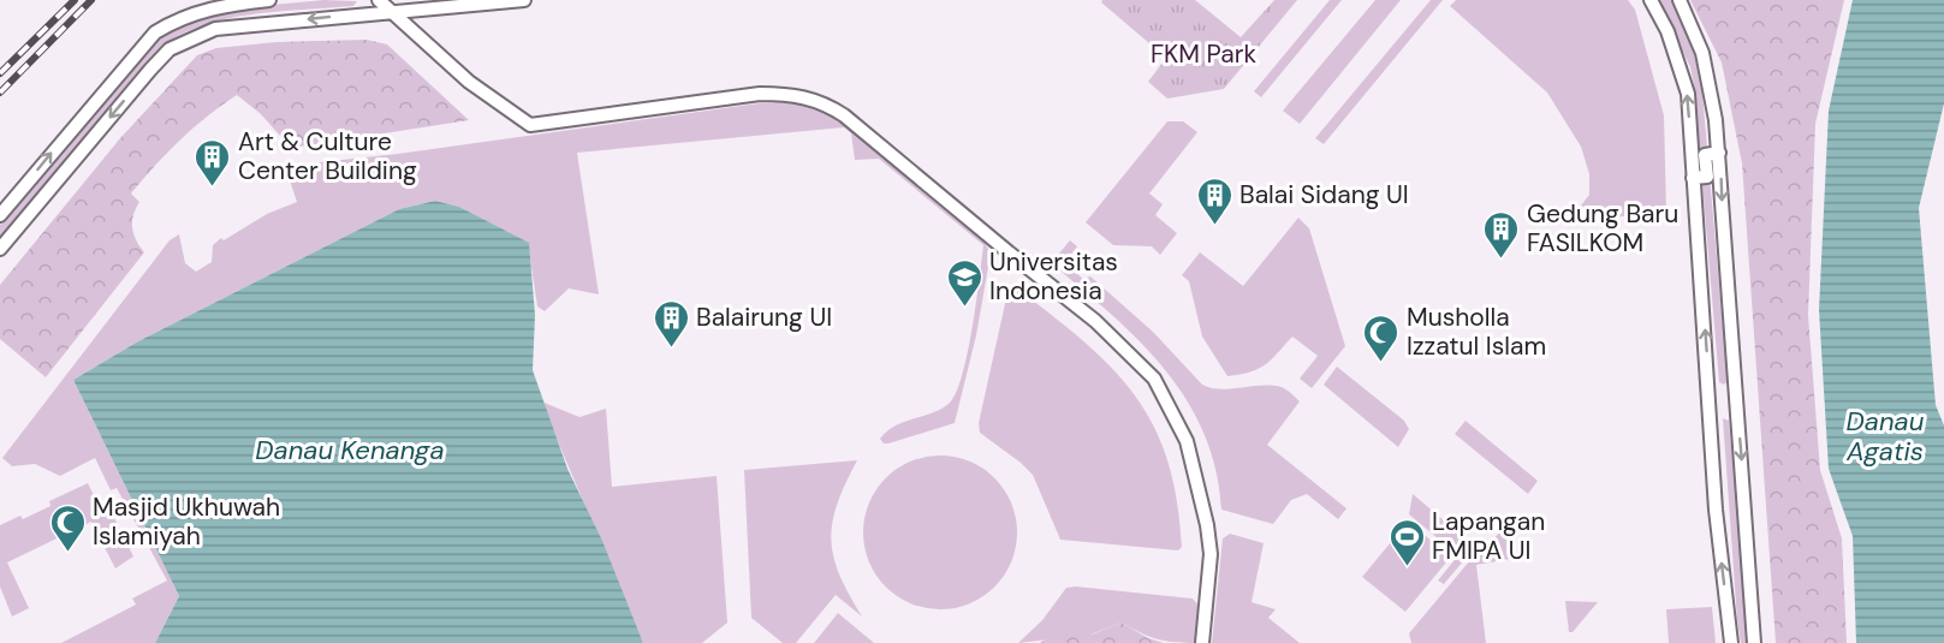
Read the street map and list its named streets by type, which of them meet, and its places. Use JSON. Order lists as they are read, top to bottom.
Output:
{
  "water": ["Danau Agatis", "Danau Kenanga"],
  "parks": ["FKM Park"],
  "places": {
    "building": [
      "Art & Culture Center Building",
      "Balai Sidang UI",
      "Gedung Baru FASILKOM",
      "Balairung UI"
    ],
    "school or university": ["Universitas Indonesia"],
    "mosque": ["Musholla Izzatul Islam", "Masjid Ukhuwah Islamiyah"],
    "sports": ["Lapangan FMIPA UI"]
  }
}
